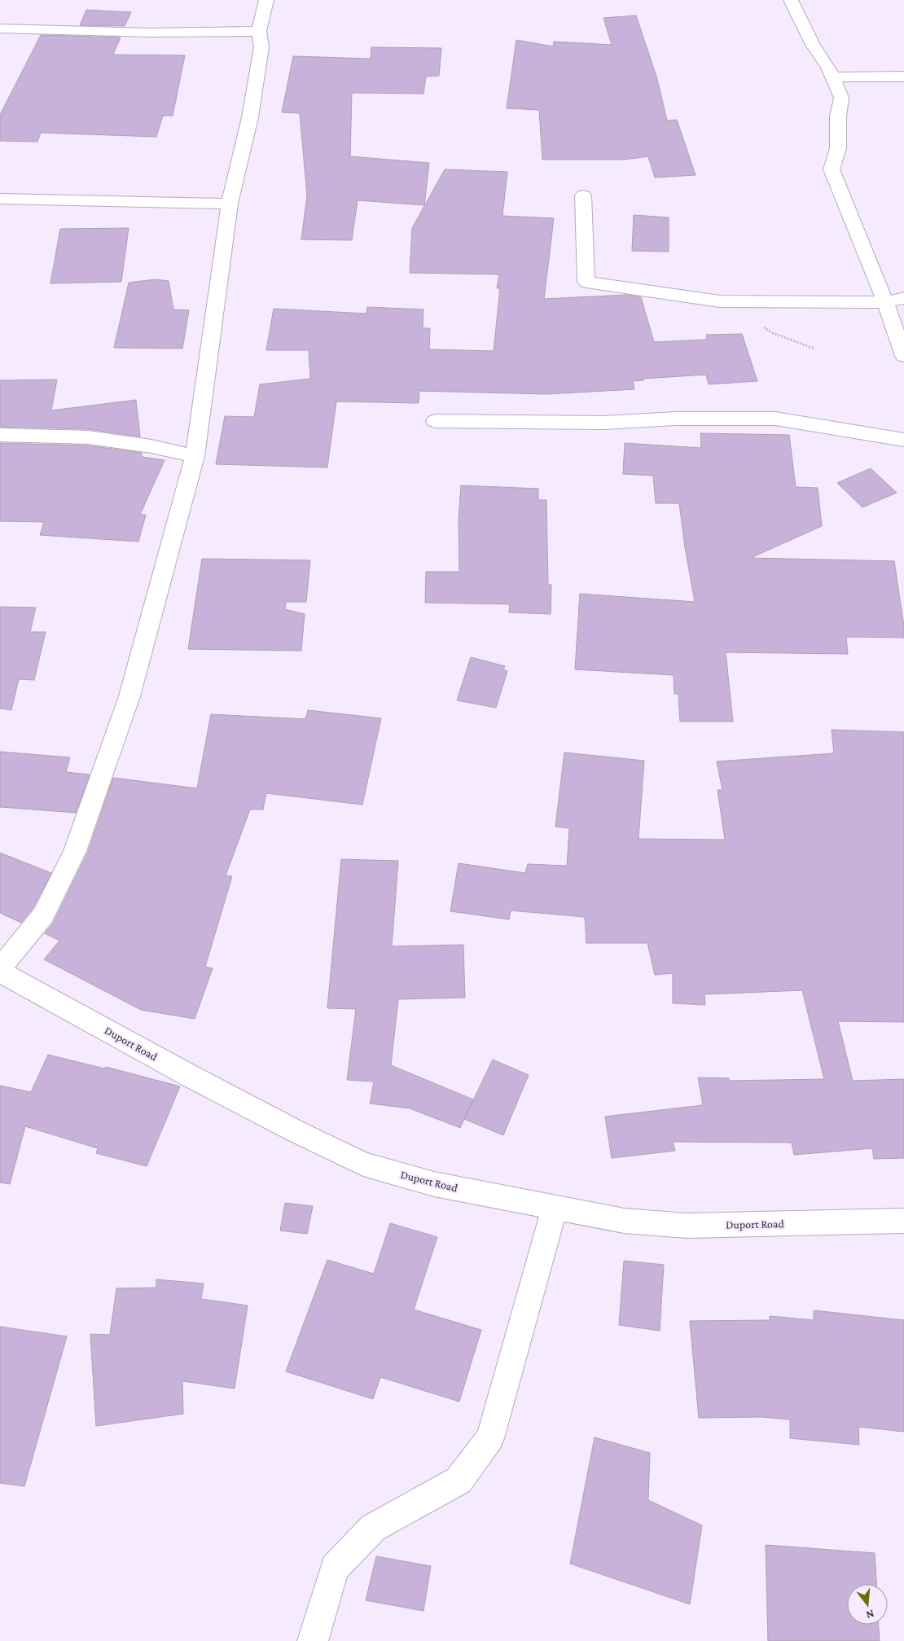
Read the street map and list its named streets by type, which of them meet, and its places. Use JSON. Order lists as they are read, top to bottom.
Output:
{
  "streets": {
    "street": ["Duport Road"]
  },
  "north": "bottom"
}
